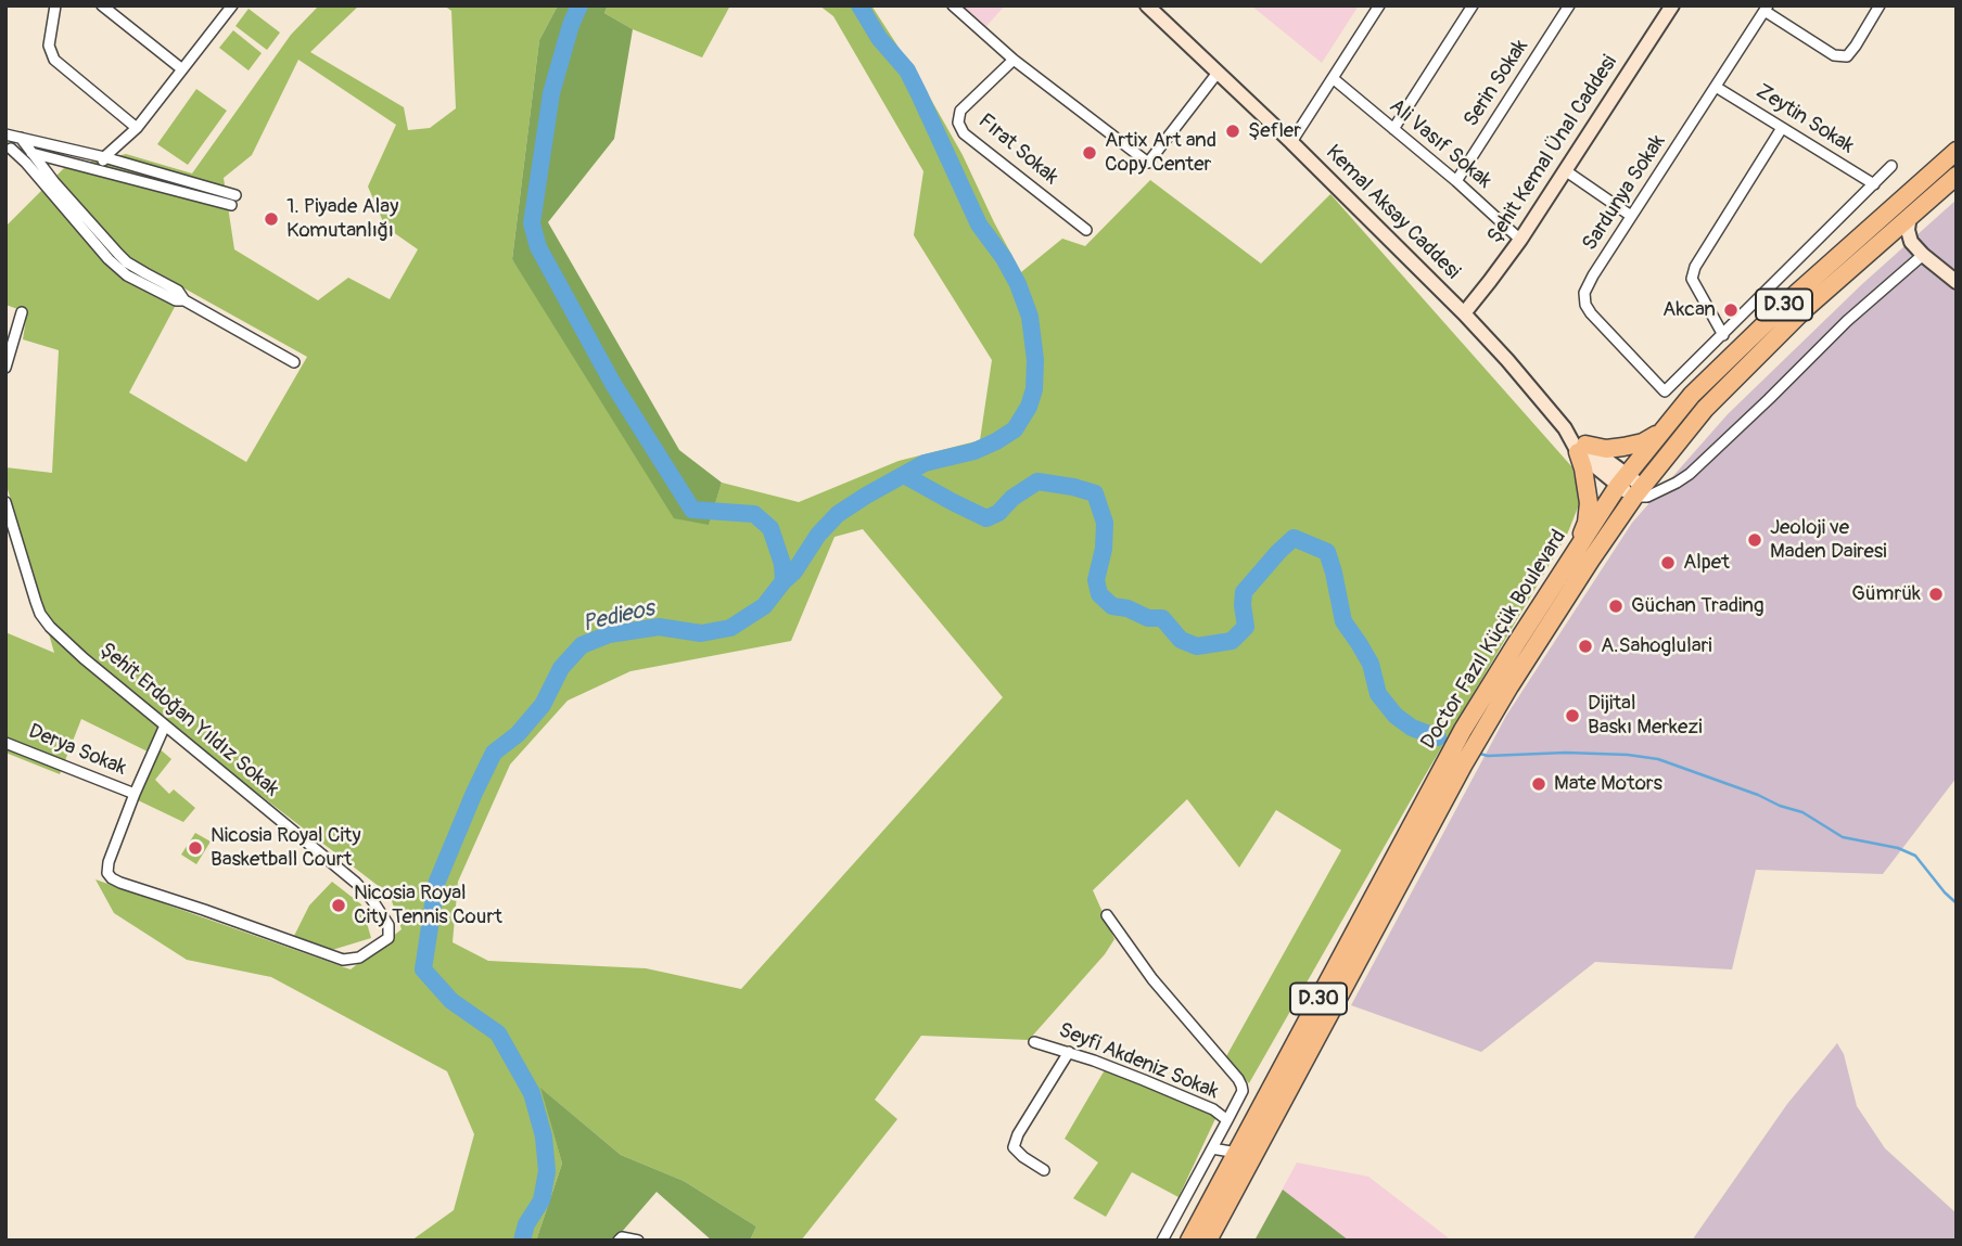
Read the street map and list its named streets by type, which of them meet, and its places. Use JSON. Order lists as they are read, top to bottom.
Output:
{
  "streets": {
    "highway": ["D.30", "Doctor Fazıl Küçük Boulevard"],
    "main road": ["Şehit Kemal Ünal Caddesi", "Kemal Aksay Caddesi"],
    "street": [
      "Serin Sokak",
      "Zeytin Sokak",
      "Ali Vasıf Sokak",
      "Fırat Sokak",
      "Sardunya Sokak",
      "Şehit Erdoğan Yıldız Sokak",
      "Derya Sokak",
      "Seyfi Akdeniz Sokak"
    ]
  },
  "crossings": [
    ["Serin Sokak", "Ali Vasıf Sokak"],
    ["Zeytin Sokak", "Sardunya Sokak"],
    ["Ali Vasıf Sokak", "Şehit Kemal Ünal Caddesi"],
    ["Şehit Kemal Ünal Caddesi", "Kemal Aksay Caddesi"],
    ["Kemal Aksay Caddesi", "Doctor Fazıl Küçük Boulevard"],
    ["Şehit Erdoğan Yıldız Sokak", "Derya Sokak"]
  ],
  "water": ["Pedieos"],
  "places": [
    "Şefler",
    "Artix Art and Copy Center",
    "1. Piyade Alay Komutanlığı",
    "Akcan",
    "Jeoloji ve Maden Dairesi",
    "Alpet",
    "Gümrük",
    "Güchan Trading",
    "A.Sahoglulari",
    "Dijital Baskı Merkezi",
    "Mate Motors",
    "Nicosia Royal City Basketball Court",
    "Nicosia Royal City Tennis Court"
  ]
}
